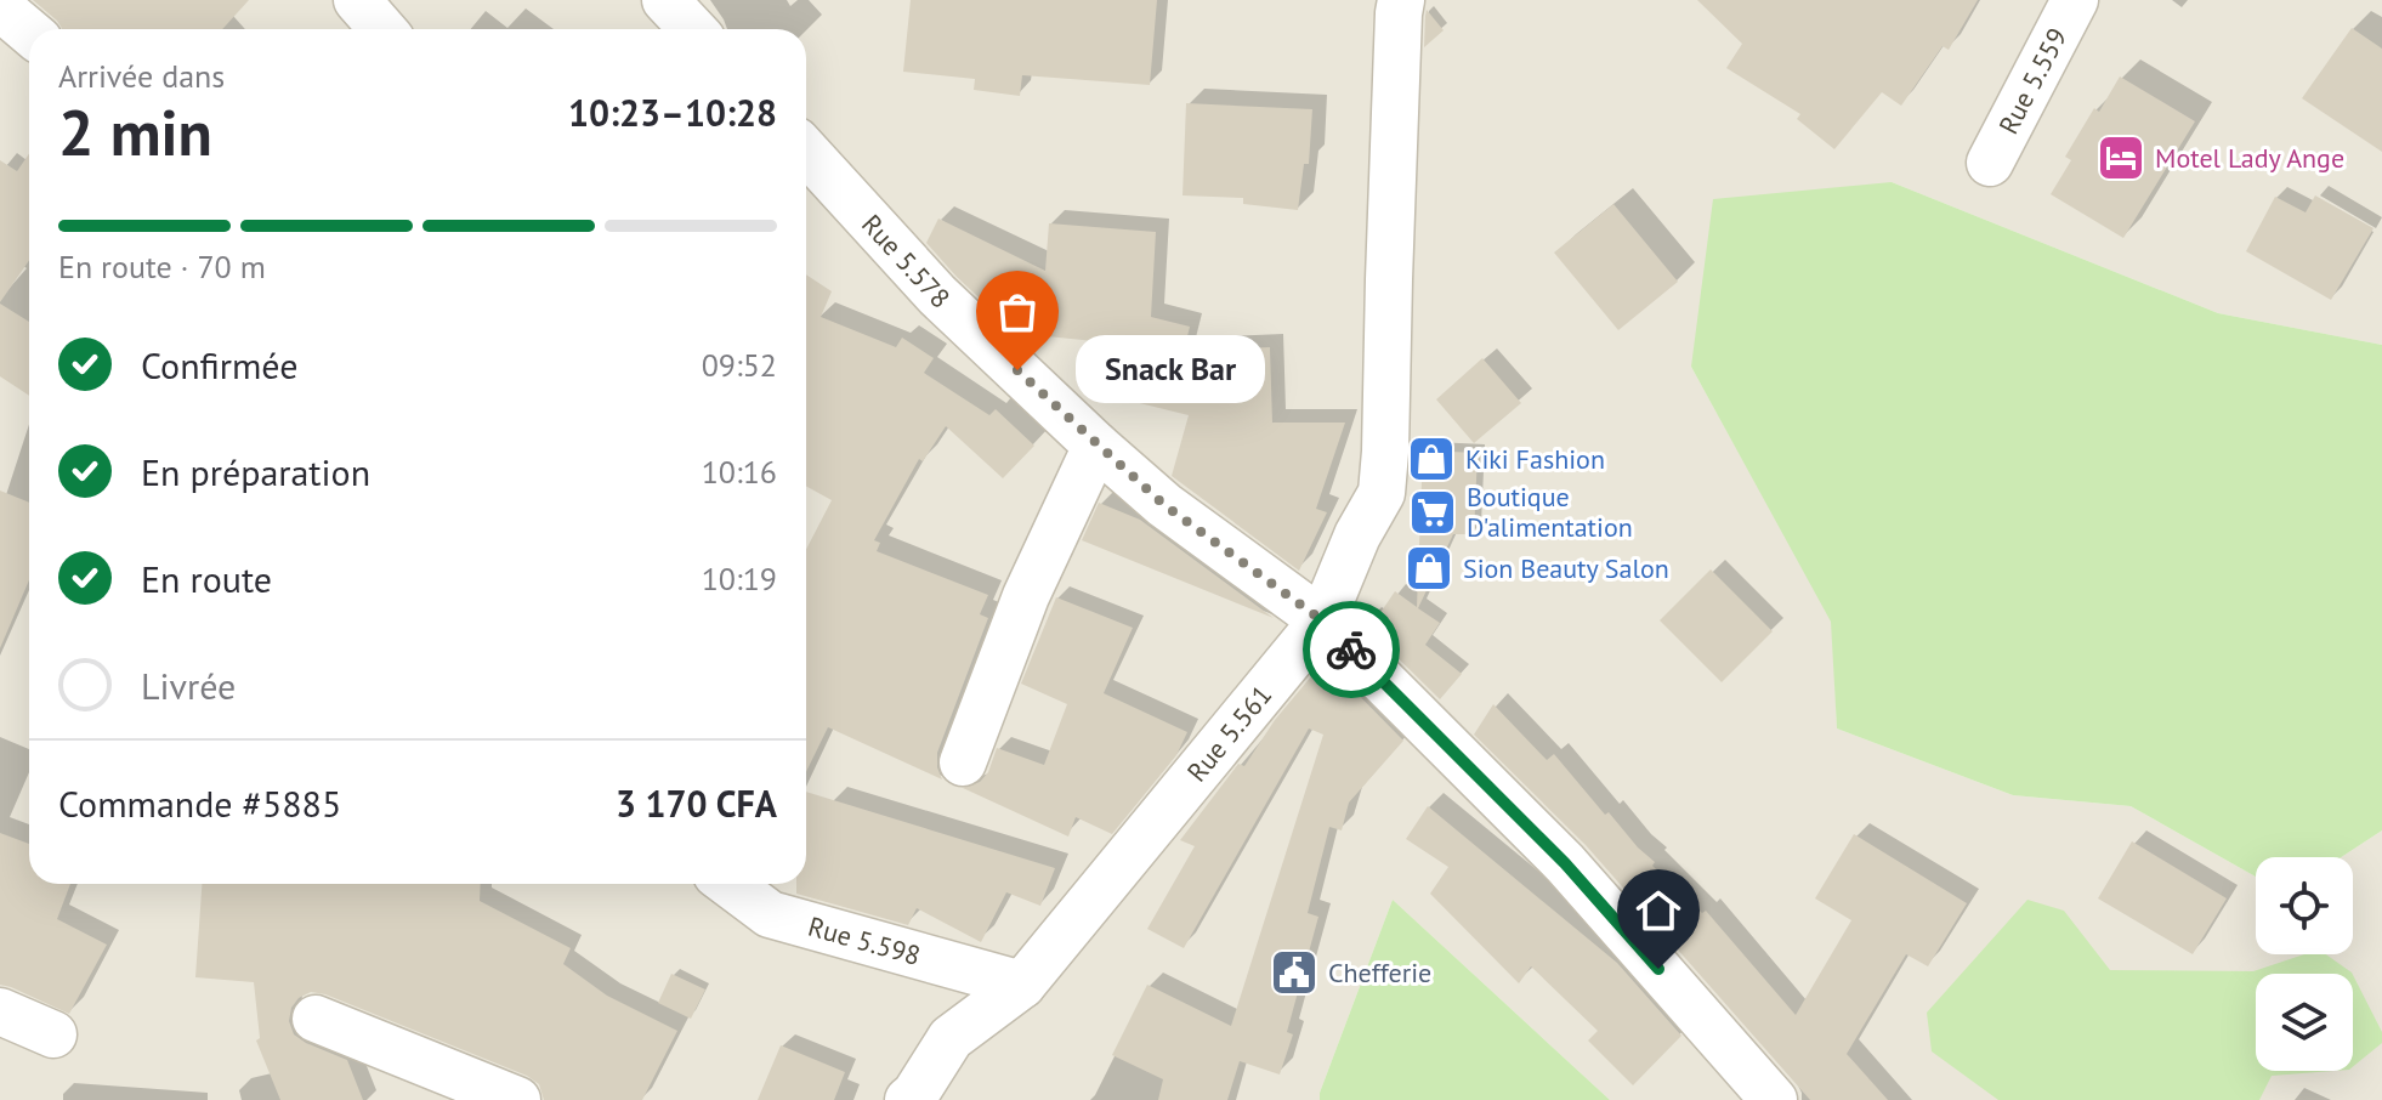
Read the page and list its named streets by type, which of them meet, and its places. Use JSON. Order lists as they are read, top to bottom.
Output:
{
  "streets": {
    "street": [
      "Rue 5.559",
      "Rue 5.578",
      "Rue 5.561",
      "Rue 5.598"
    ]
  },
  "crossings": [
    ["Rue 5.578", "Rue 5.561"],
    ["Rue 5.561", "Rue 5.598"]
  ],
  "places": {
    "hotel": ["Motel Lady Ange"],
    "other": ["Snack Bar"],
    "shop": ["Kiki Fashion", "Sion Beauty Salon"],
    "supermarket": ["Boutique D'alimentation"],
    "public building": ["Chefferie"]
  },
  "page": {
    "heading": ["2 min", "Arrivée dans", "10:23–10:28"],
    "panel": ["Commande #5885", "3 170 CFA"],
    "bar": "En route · 70 m",
    "list": [
      ["Confirmée", "09:52"],
      ["En préparation", "10:16"],
      ["En route", "10:19"],
      "Livrée"
    ],
    "bubble": "Snack Bar"
  }
}
